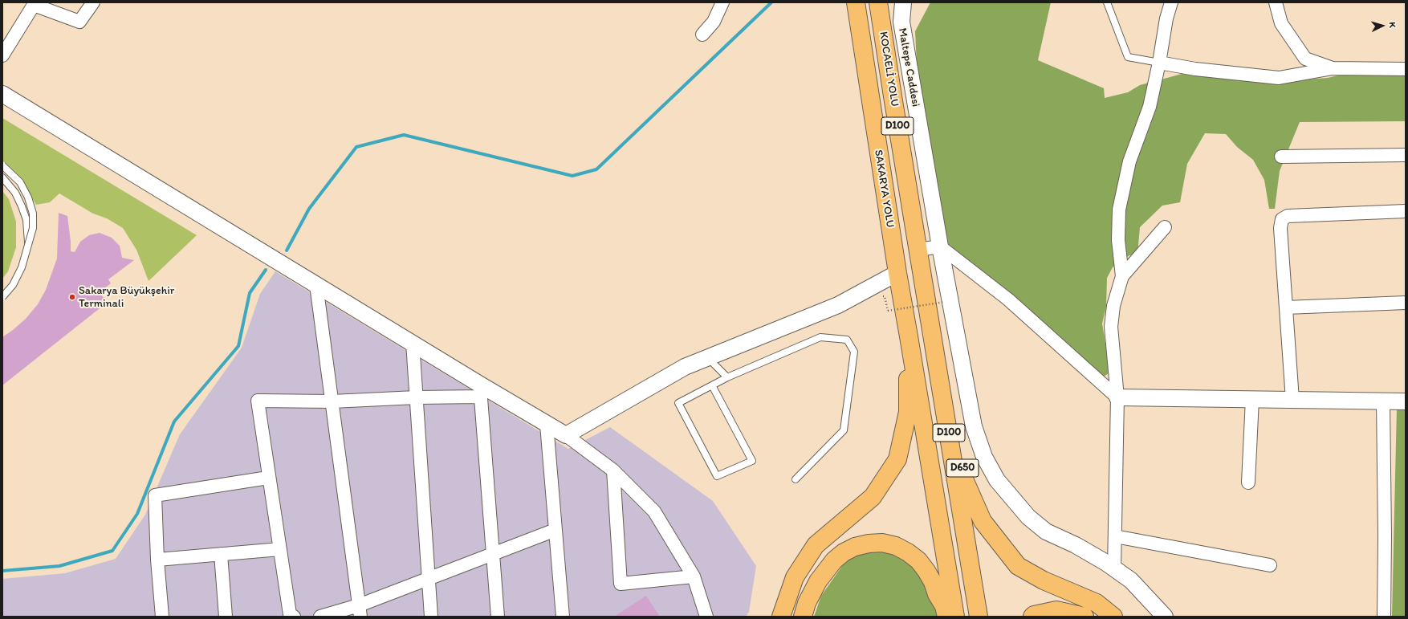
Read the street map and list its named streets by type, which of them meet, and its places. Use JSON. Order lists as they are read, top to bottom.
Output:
{
  "streets": {
    "highway": [
      "KOCAELİ YOLU",
      "D100",
      "SAKARYA YOLU",
      "D650"
    ],
    "street": ["Maltepe Caddesi"]
  },
  "crossings": [
    ["Maltepe Caddesi", "KOCAELİ YOLU"],
    ["KOCAELİ YOLU", "D100"],
    ["KOCAELİ YOLU", "D650"],
    ["D100", "SAKARYA YOLU"],
    ["D100", "D650"]
  ],
  "places": ["Sakarya Büyükşehir Terminali"],
  "north": "right"
}
